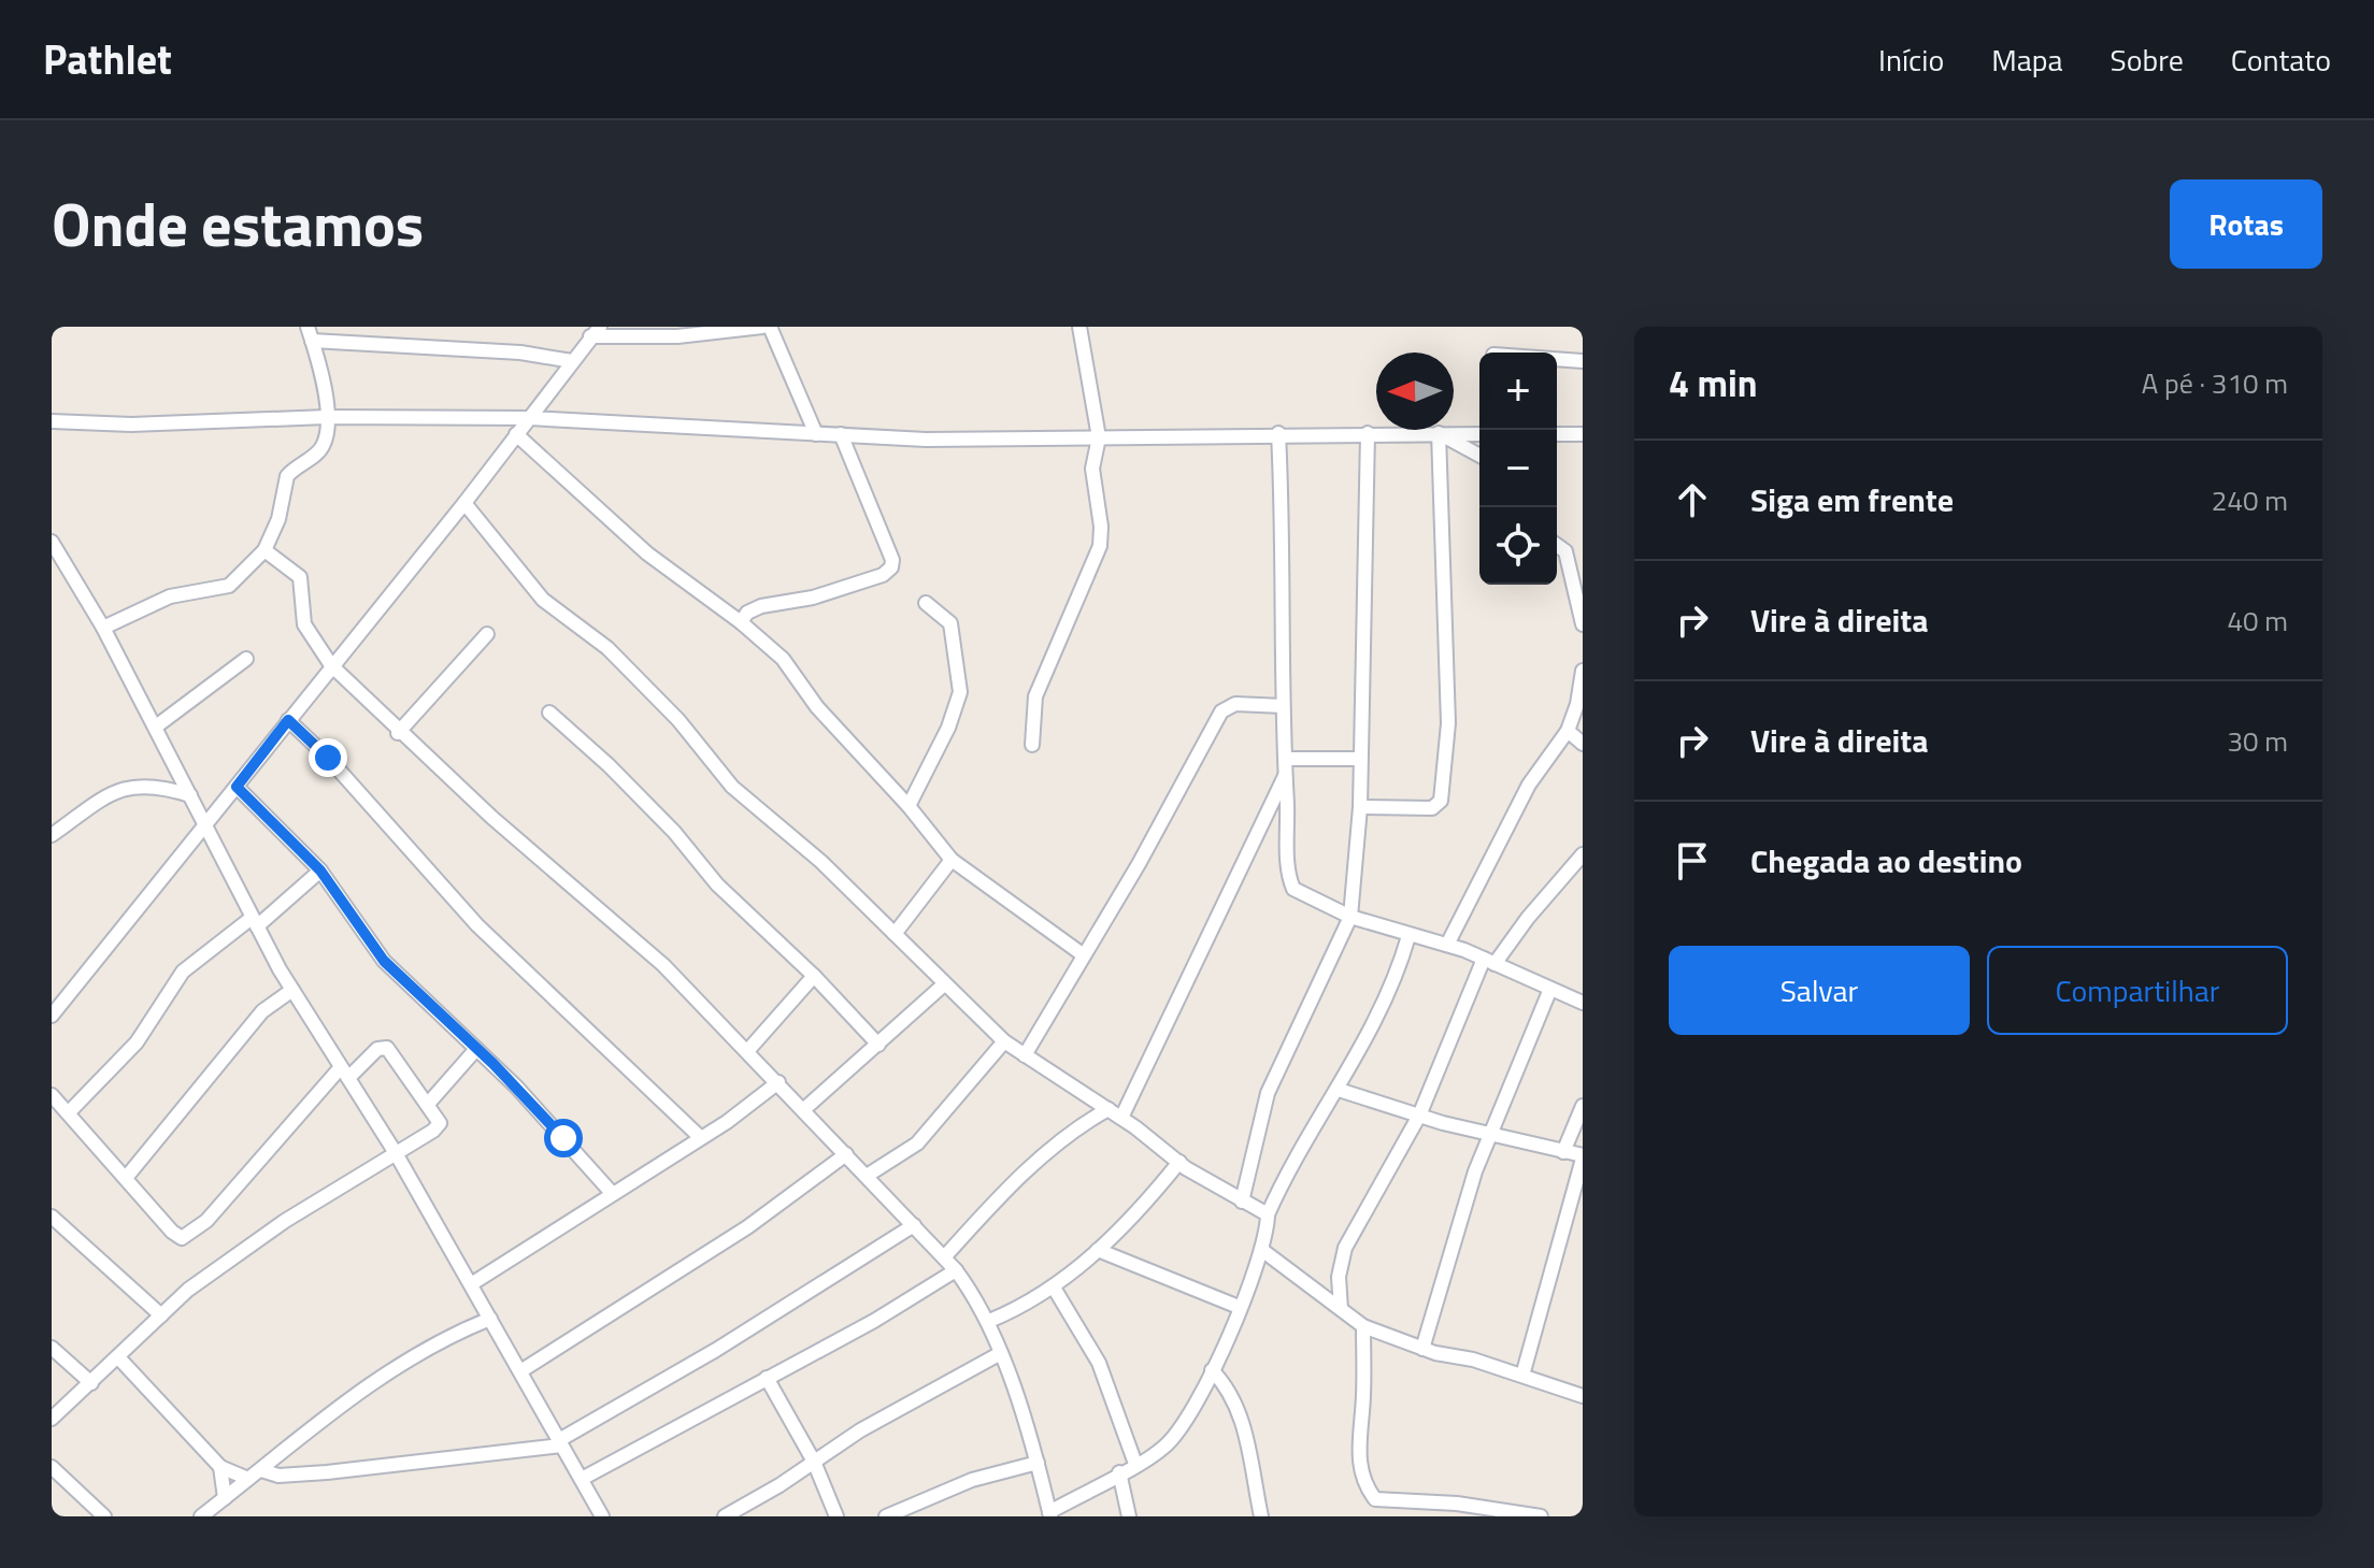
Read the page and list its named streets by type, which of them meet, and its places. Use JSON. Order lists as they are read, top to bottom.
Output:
{
  "north": "left",
  "page": {
    "header": "Pathlet",
    "nav": [
      "Início",
      "Mapa",
      "Sobre",
      "Contato"
    ],
    "title": "Onde estamos",
    "buttons": [
      "Rotas",
      ["Salvar", "Compartilhar"]
    ],
    "heading": ["4 min", "A pé · 310 m"],
    "map_buttons": ["+", "−"],
    "list": [
      ["Siga em frente", "240 m"],
      ["Vire à direita", "40 m"],
      ["Vire à direita", "30 m"],
      "Chegada ao destino"
    ]
  }
}
